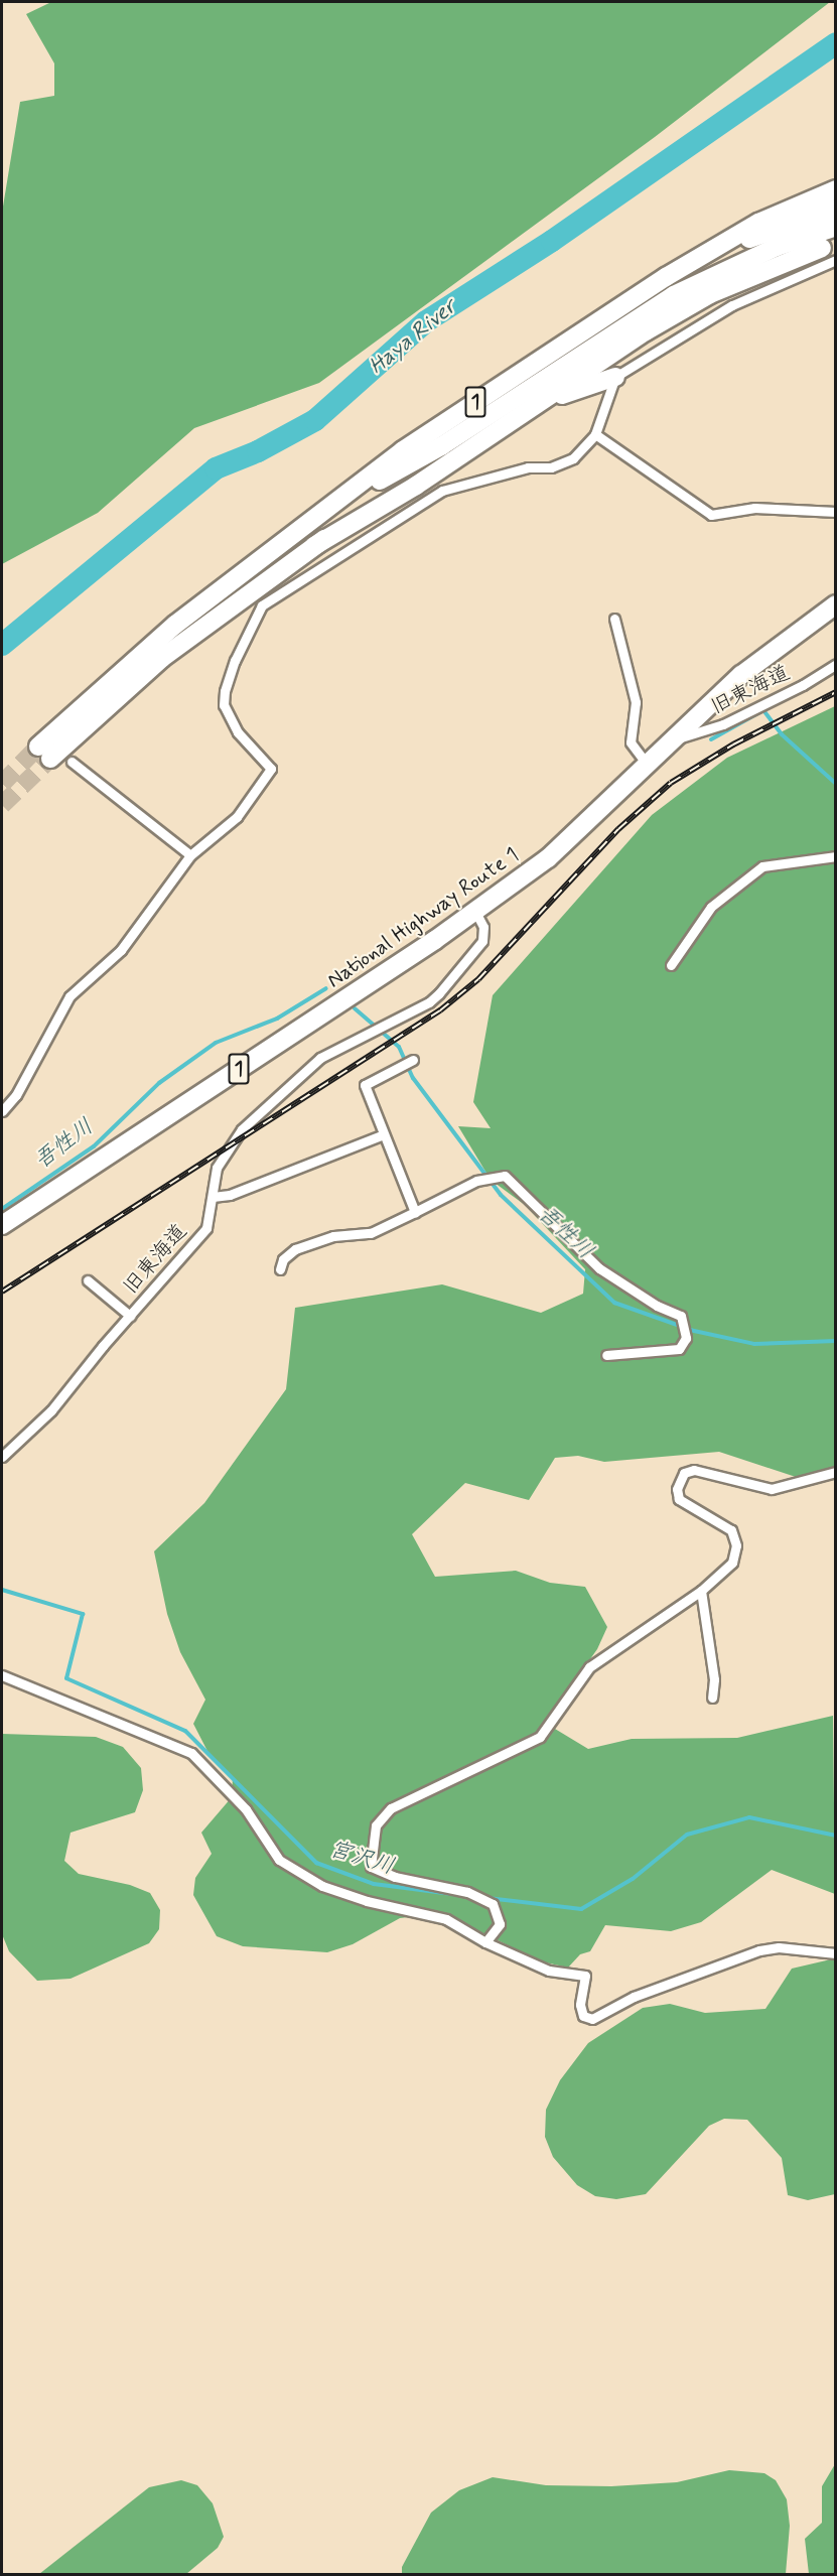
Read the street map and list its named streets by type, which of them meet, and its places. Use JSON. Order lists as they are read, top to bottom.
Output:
{
  "streets": {
    "highway": ["1", "National Highway Route 1"],
    "street": ["旧東海道"]
  },
  "crossings": [
    ["旧東海道", "National Highway Route 1"]
  ],
  "water": ["Haya River", "吾性川", "宮沢川"]
}
